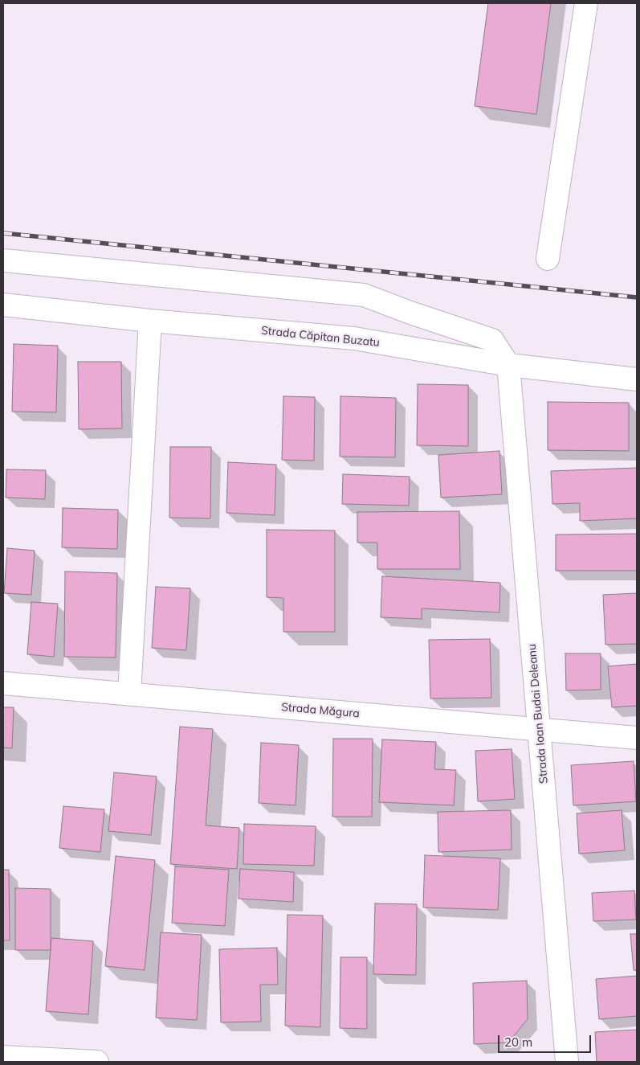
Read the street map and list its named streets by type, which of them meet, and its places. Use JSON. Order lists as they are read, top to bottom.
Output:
{
  "streets": {
    "street": ["Strada Căpitan Buzatu", "Strada Măgura", "Strada Ioan Budai Deleanu"]
  },
  "crossings": [
    ["Strada Căpitan Buzatu", "Strada Ioan Budai Deleanu"],
    ["Strada Măgura", "Strada Ioan Budai Deleanu"]
  ],
  "scale_bar": "20 m"
}
